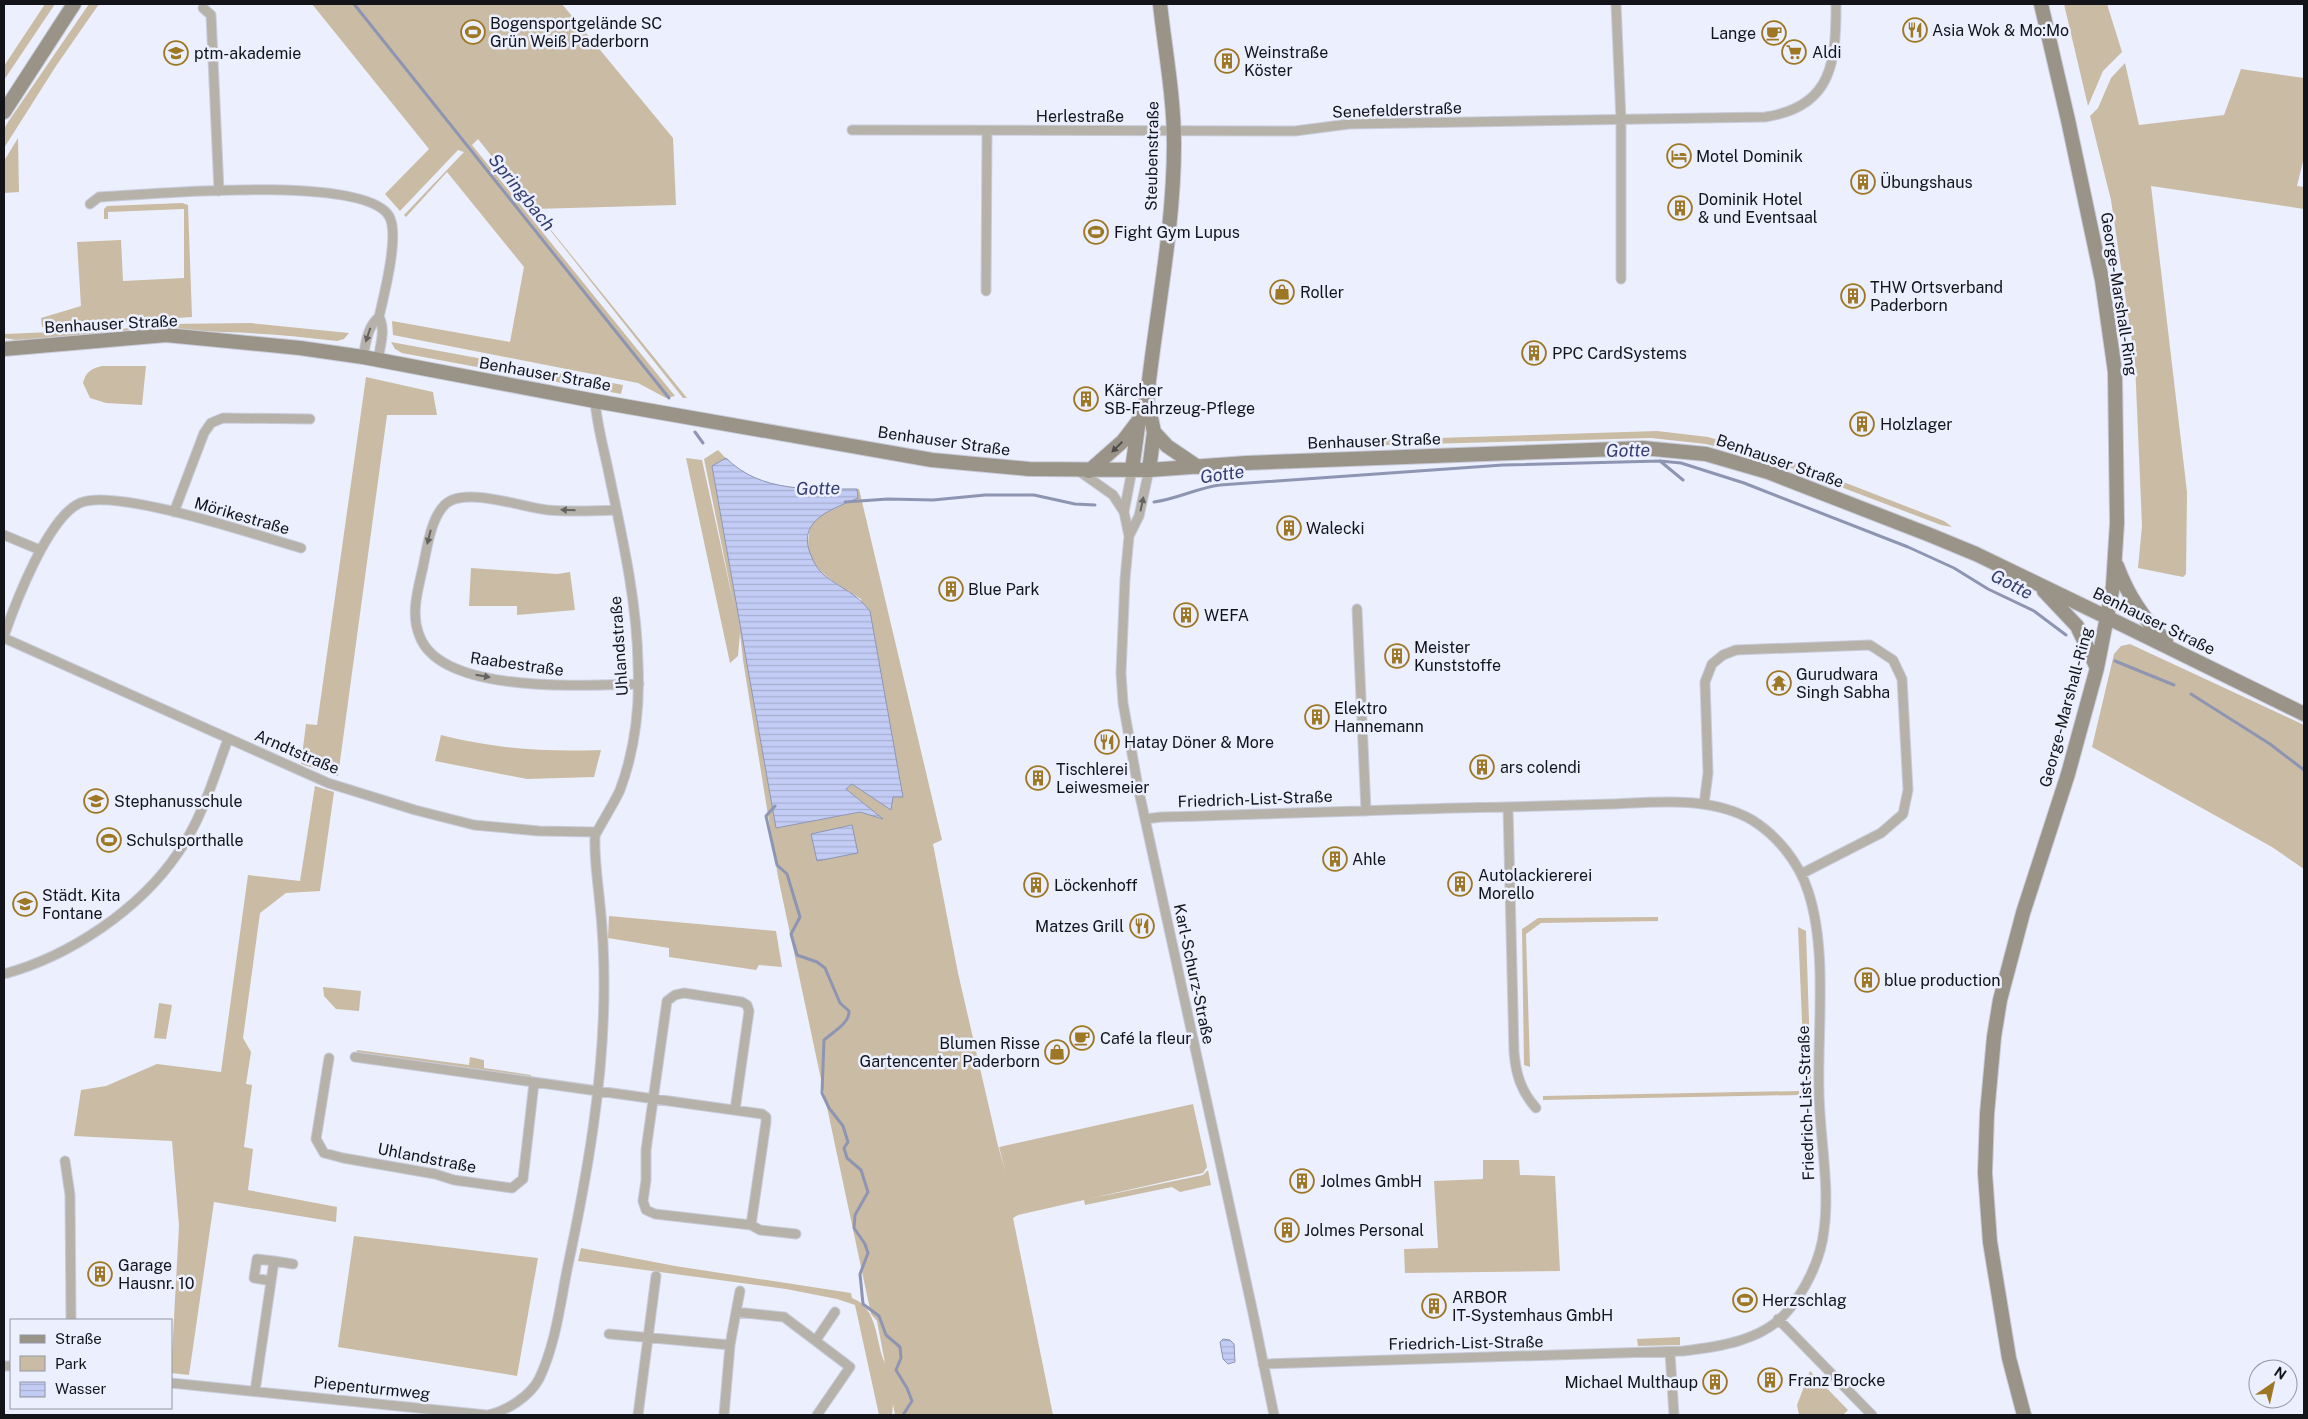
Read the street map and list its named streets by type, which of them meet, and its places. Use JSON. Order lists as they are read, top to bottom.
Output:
{
  "streets": {
    "main road": ["Steubenstraße", "George-Marshall-Ring", "Benhauser Straße"],
    "street": [
      "Senefelderstraße",
      "Herlestraße",
      "Mörikestraße",
      "Uhlandstraße",
      "Raabestraße",
      "Arndtstraße",
      "Friedrich-List-Straße",
      "Karl-Schurz-Straße",
      "Piepenturmweg"
    ]
  },
  "crossings": [
    ["Senefelderstraße", "Herlestraße"],
    ["Senefelderstraße", "Steubenstraße"],
    ["Herlestraße", "Steubenstraße"],
    ["Steubenstraße", "Benhauser Straße"],
    ["Steubenstraße", "Karl-Schurz-Straße"],
    ["George-Marshall-Ring", "Benhauser Straße"],
    ["Benhauser Straße", "Uhlandstraße"],
    ["Benhauser Straße", "Karl-Schurz-Straße"],
    ["Mörikestraße", "Arndtstraße"],
    ["Uhlandstraße", "Raabestraße"],
    ["Uhlandstraße", "Arndtstraße"],
    ["Friedrich-List-Straße", "Karl-Schurz-Straße"]
  ],
  "water": ["Springbach", "Gotte"],
  "places": {
    "restaurant": ["Asia Wok & Mo:Mo", "Hatay Döner & More", "Matzes Grill"],
    "sports": [
      "Bogensportgelände SC Grün Weiß Paderborn",
      "Fight Gym Lupus",
      "Schulsporthalle",
      "Herzschlag"
    ],
    "cafe": ["Lange", "Café la fleur"],
    "supermarket": ["Aldi"],
    "school or university": ["ptm-akademie", "Stephanusschule", "Städt. Kita Fontane"],
    "building": [
      "Weinstraße Köster",
      "Übungshaus",
      "Dominik Hotel & und Eventsaal",
      "THW Ortsverband Paderborn",
      "PPC CardSystems",
      "Kärcher SB-Fahrzeug-Pflege",
      "Holzlager",
      "Walecki",
      "Blue Park",
      "WEFA",
      "Meister Kunststoffe",
      "Elektro Hannemann",
      "ars colendi",
      "Tischlerei Leiwesmeier",
      "Ahle",
      "Autolackiererei Morello",
      "Löckenhoff",
      "blue production",
      "Jolmes GmbH",
      "Jolmes Personal",
      "Garage Hausnr. 10",
      "ARBOR IT-Systemhaus GmbH",
      "Franz Brocke",
      "Michael Multhaup"
    ],
    "hotel": ["Motel Dominik"],
    "shop": ["Roller", "Blumen Risse Gartencenter Paderborn"],
    "temple": ["Gurudwara Singh Sabha"]
  },
  "legend": ["Straße", "Park", "Wasser"],
  "north": "top right"
}
